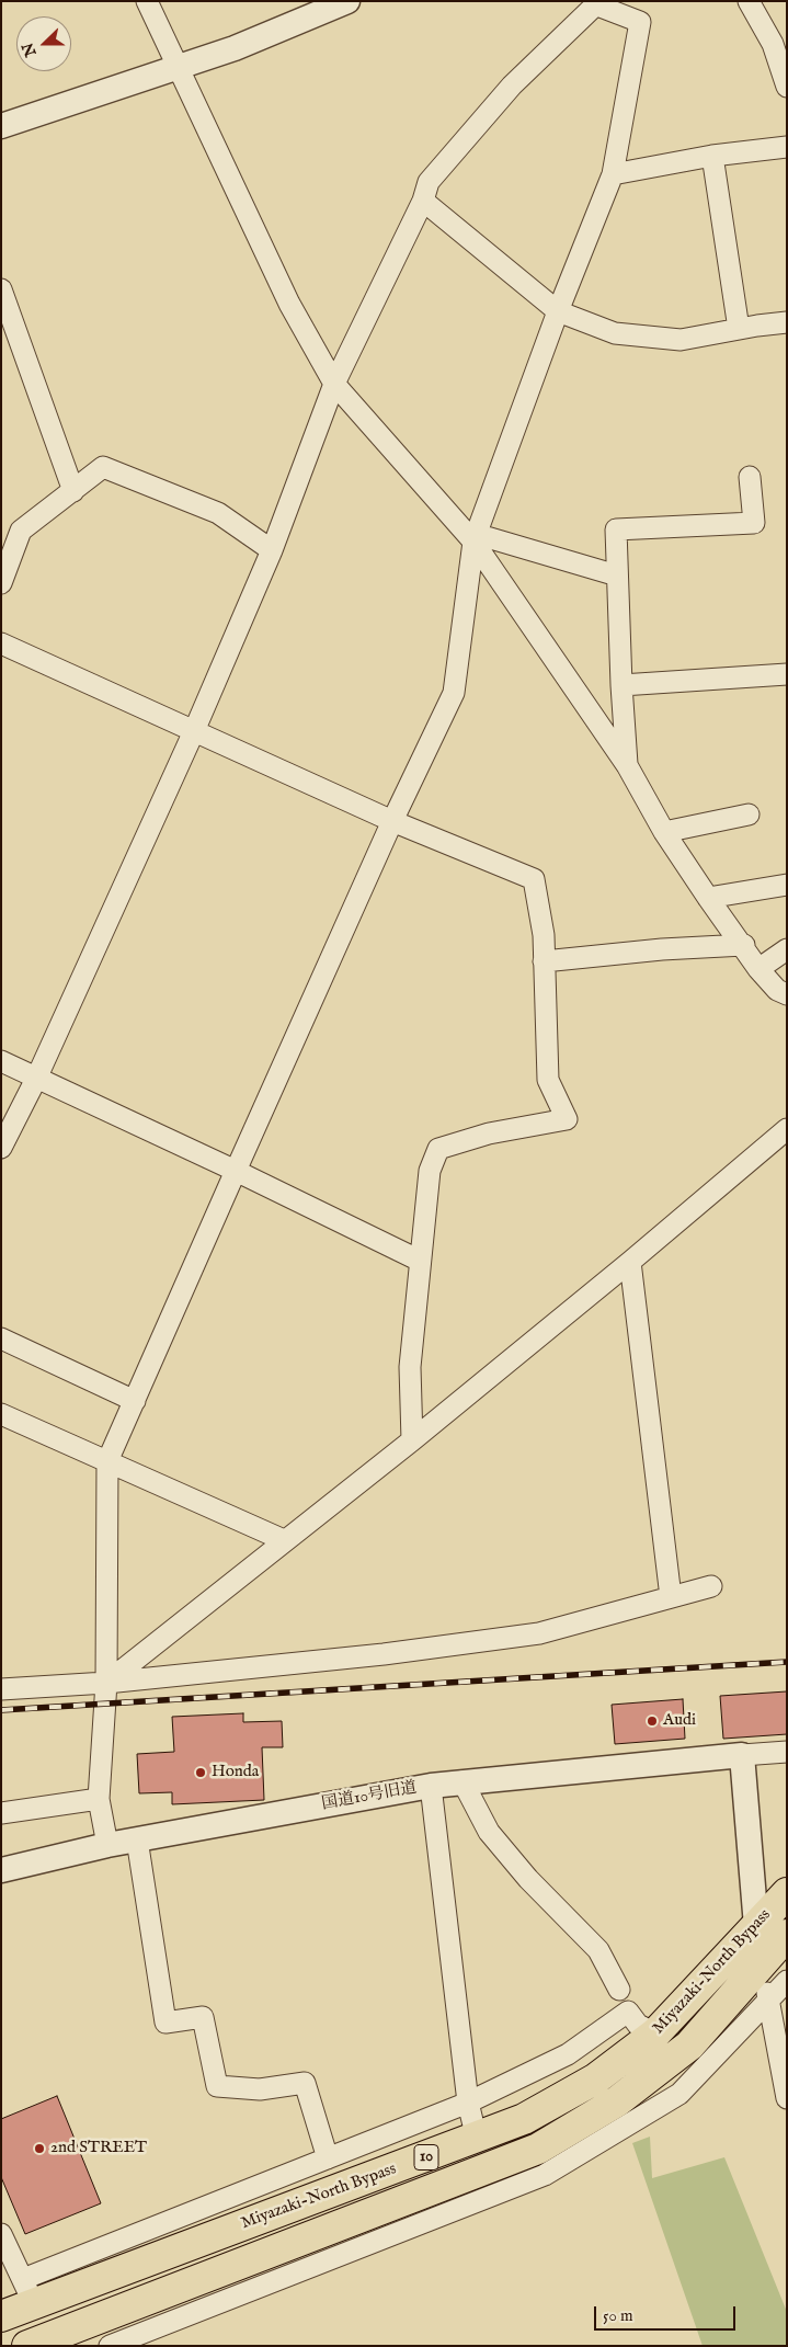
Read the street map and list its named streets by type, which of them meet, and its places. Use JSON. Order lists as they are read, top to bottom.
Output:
{
  "streets": {
    "highway": ["Miyazaki-North Bypass", "10"],
    "street": ["国道10号旧道"]
  },
  "places": ["Audi", "Honda", "2nd STREET"],
  "scale_bar": "50 m",
  "north": "left"
}
